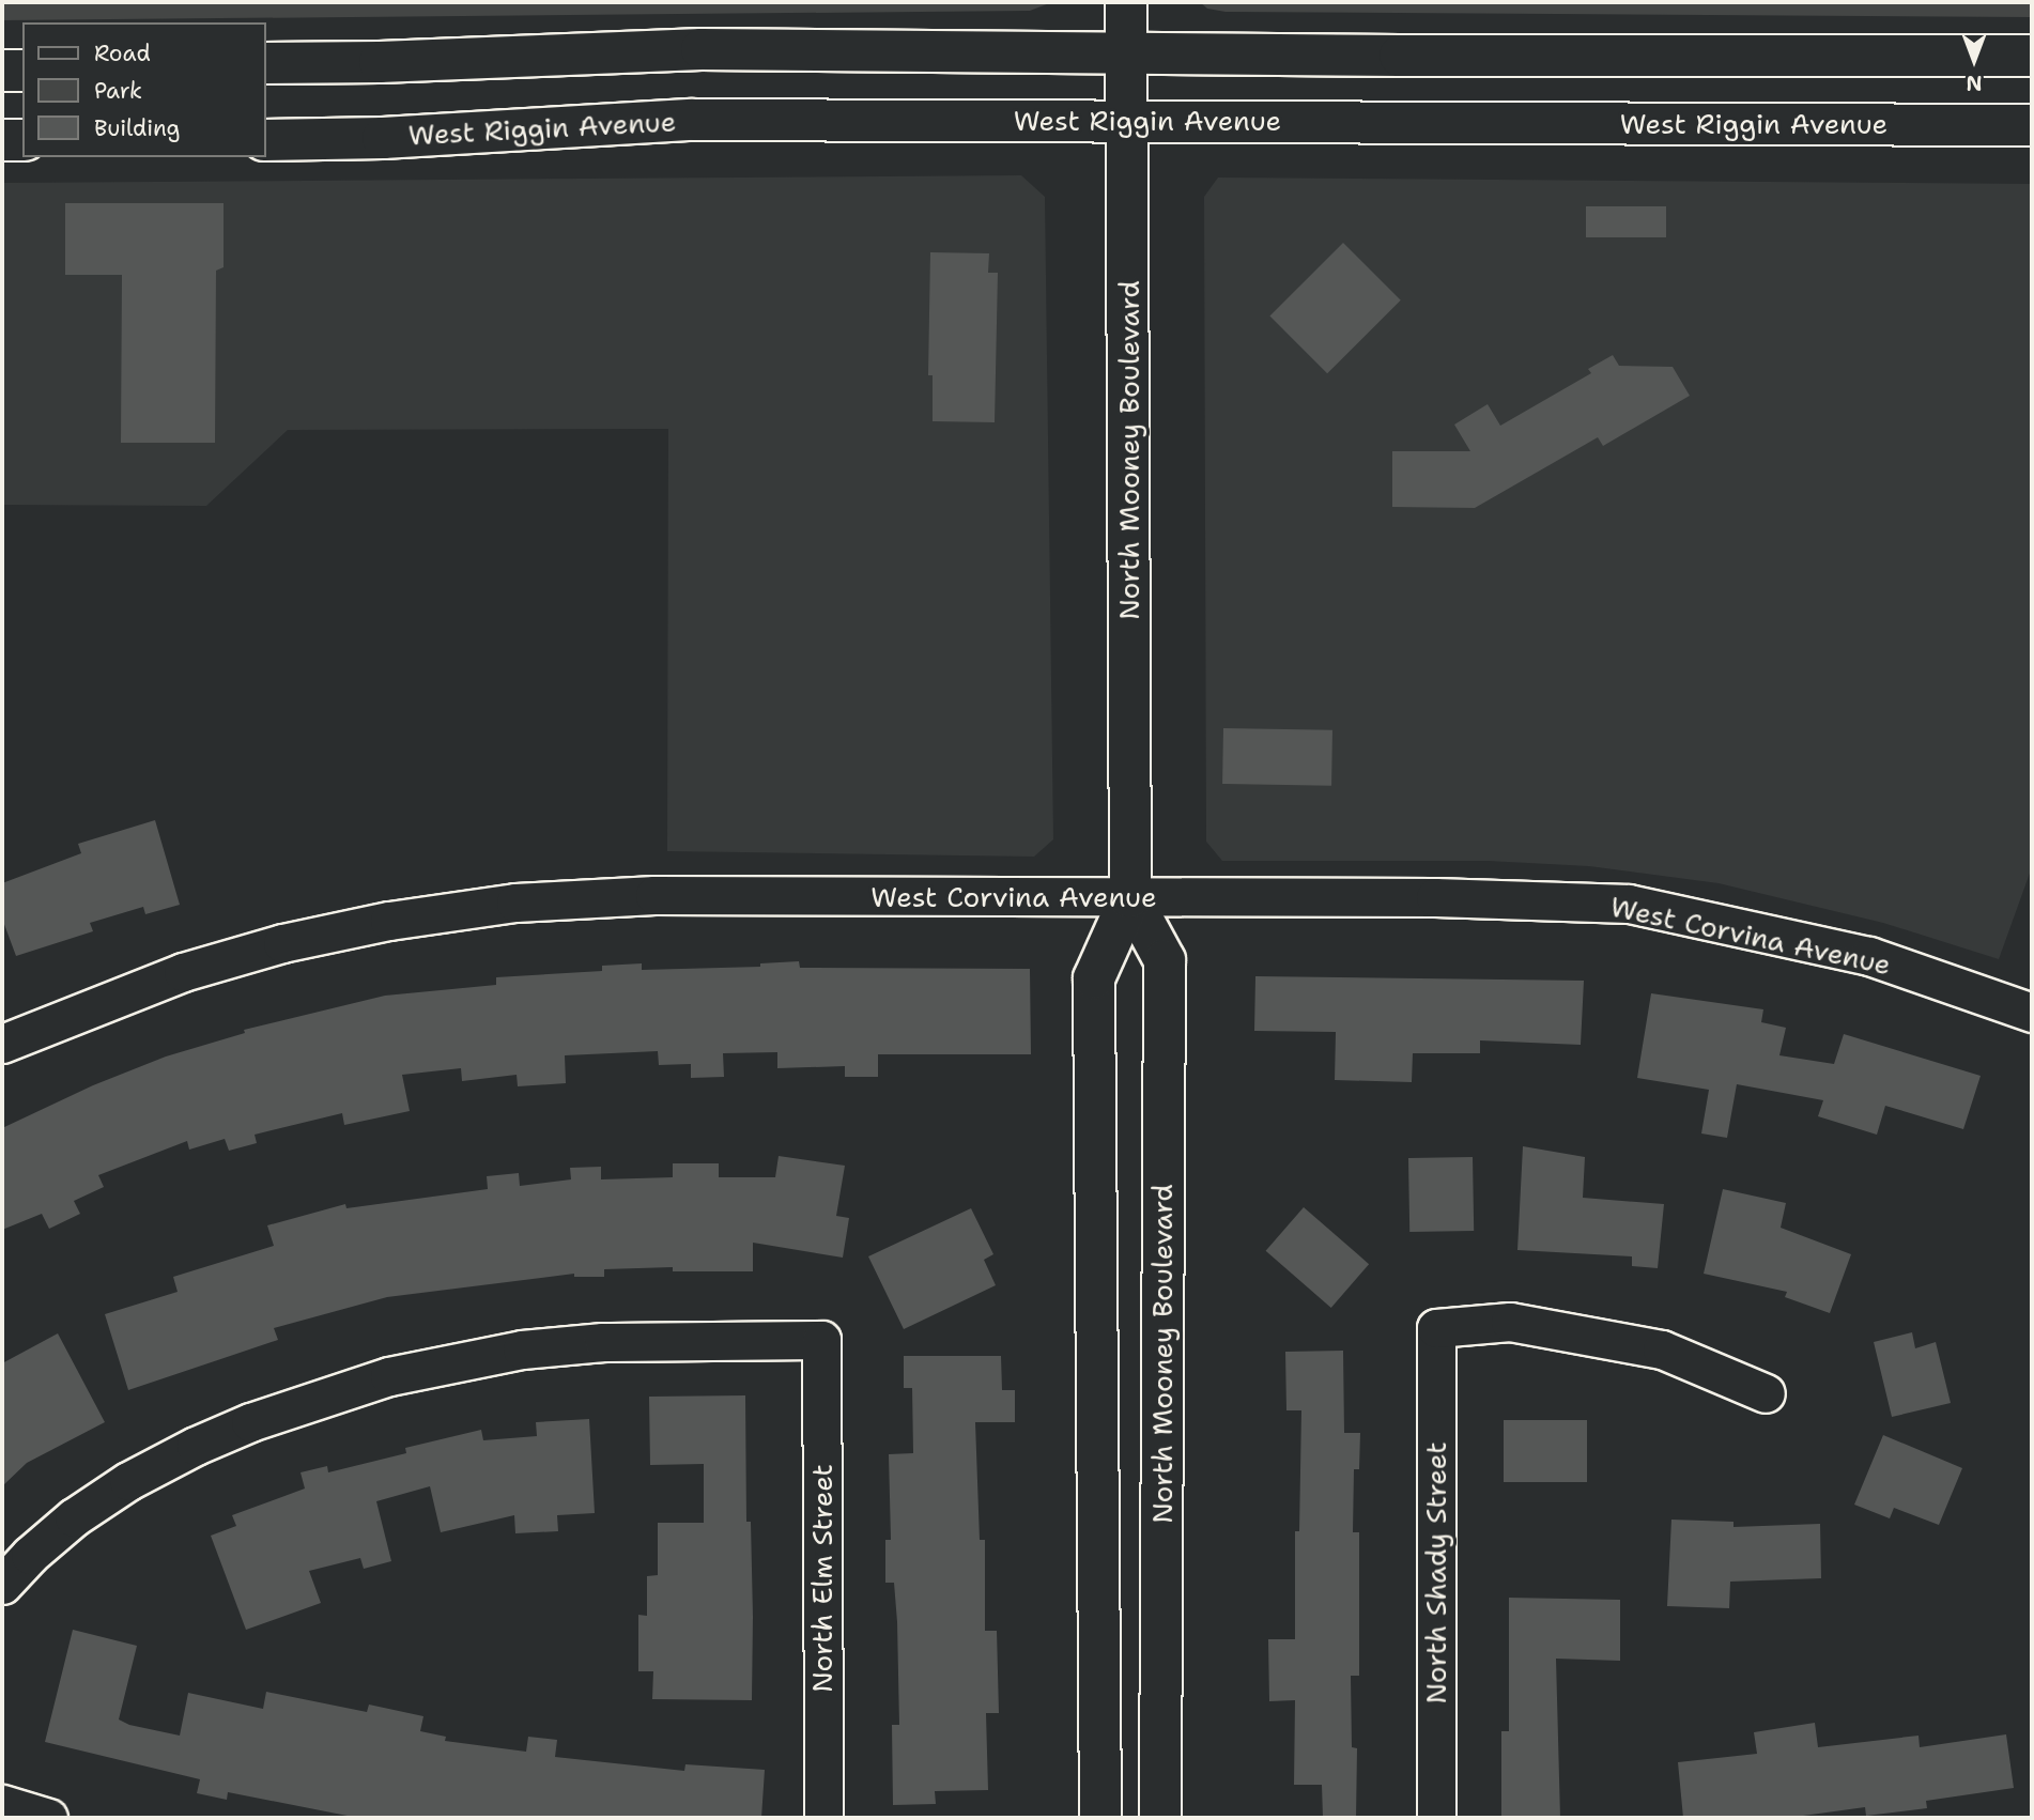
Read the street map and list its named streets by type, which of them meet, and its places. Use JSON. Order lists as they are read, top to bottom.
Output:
{
  "streets": {
    "main road": ["West Riggin Avenue", "North Mooney Boulevard"],
    "street": ["West Corvina Avenue", "North Shady Street", "North Elm Street"]
  },
  "crossings": [
    ["West Riggin Avenue", "North Mooney Boulevard"],
    ["North Mooney Boulevard", "West Corvina Avenue"]
  ],
  "legend": ["Road", "Park", "Building"],
  "north": "bottom"
}
